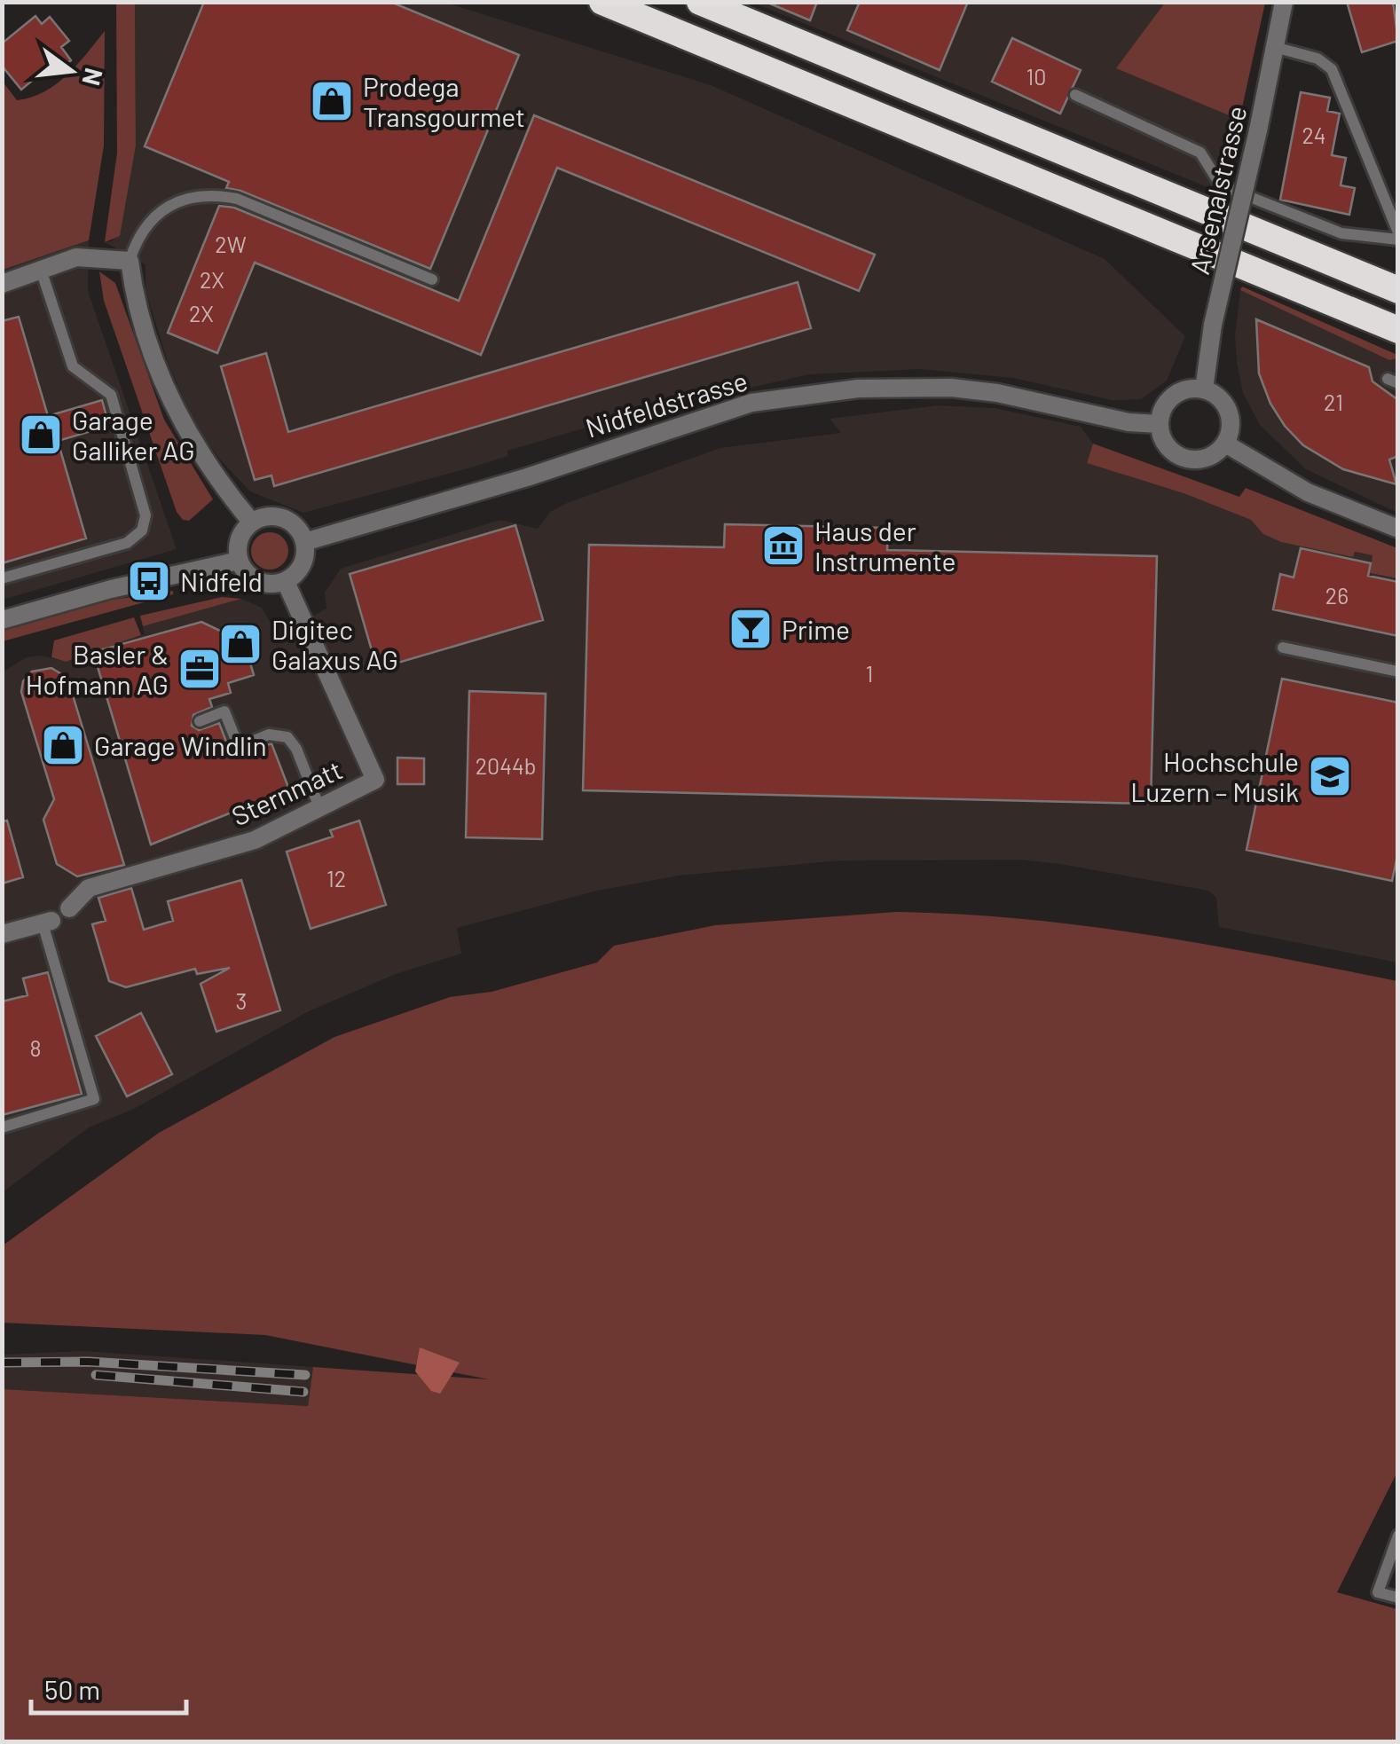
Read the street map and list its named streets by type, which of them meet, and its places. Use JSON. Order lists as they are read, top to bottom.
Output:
{
  "streets": {
    "street": ["Arsenalstrasse", "Nidfeldstrasse", "Sternmatt"]
  },
  "crossings": [
    ["Arsenalstrasse", "Nidfeldstrasse"],
    ["Nidfeldstrasse", "Sternmatt"]
  ],
  "places": {
    "shop": [
      "Prodega Transgourmet",
      "Garage Galliker AG",
      "Digitec Galaxus AG",
      "Garage Windlin"
    ],
    "museum": ["Haus der Instrumente"],
    "bus stop": ["Nidfeld"],
    "bar": ["Prime"],
    "office": ["Basler & Hofmann AG"],
    "school or university": ["Hochschule Luzern – Musik"]
  },
  "house_numbers": [
    "10",
    "24",
    "2W",
    "2X",
    "2X",
    "21",
    "26",
    "1",
    "2044b",
    "12",
    "3",
    "8"
  ],
  "scale_bar": "50 m",
  "north": "right"
}
